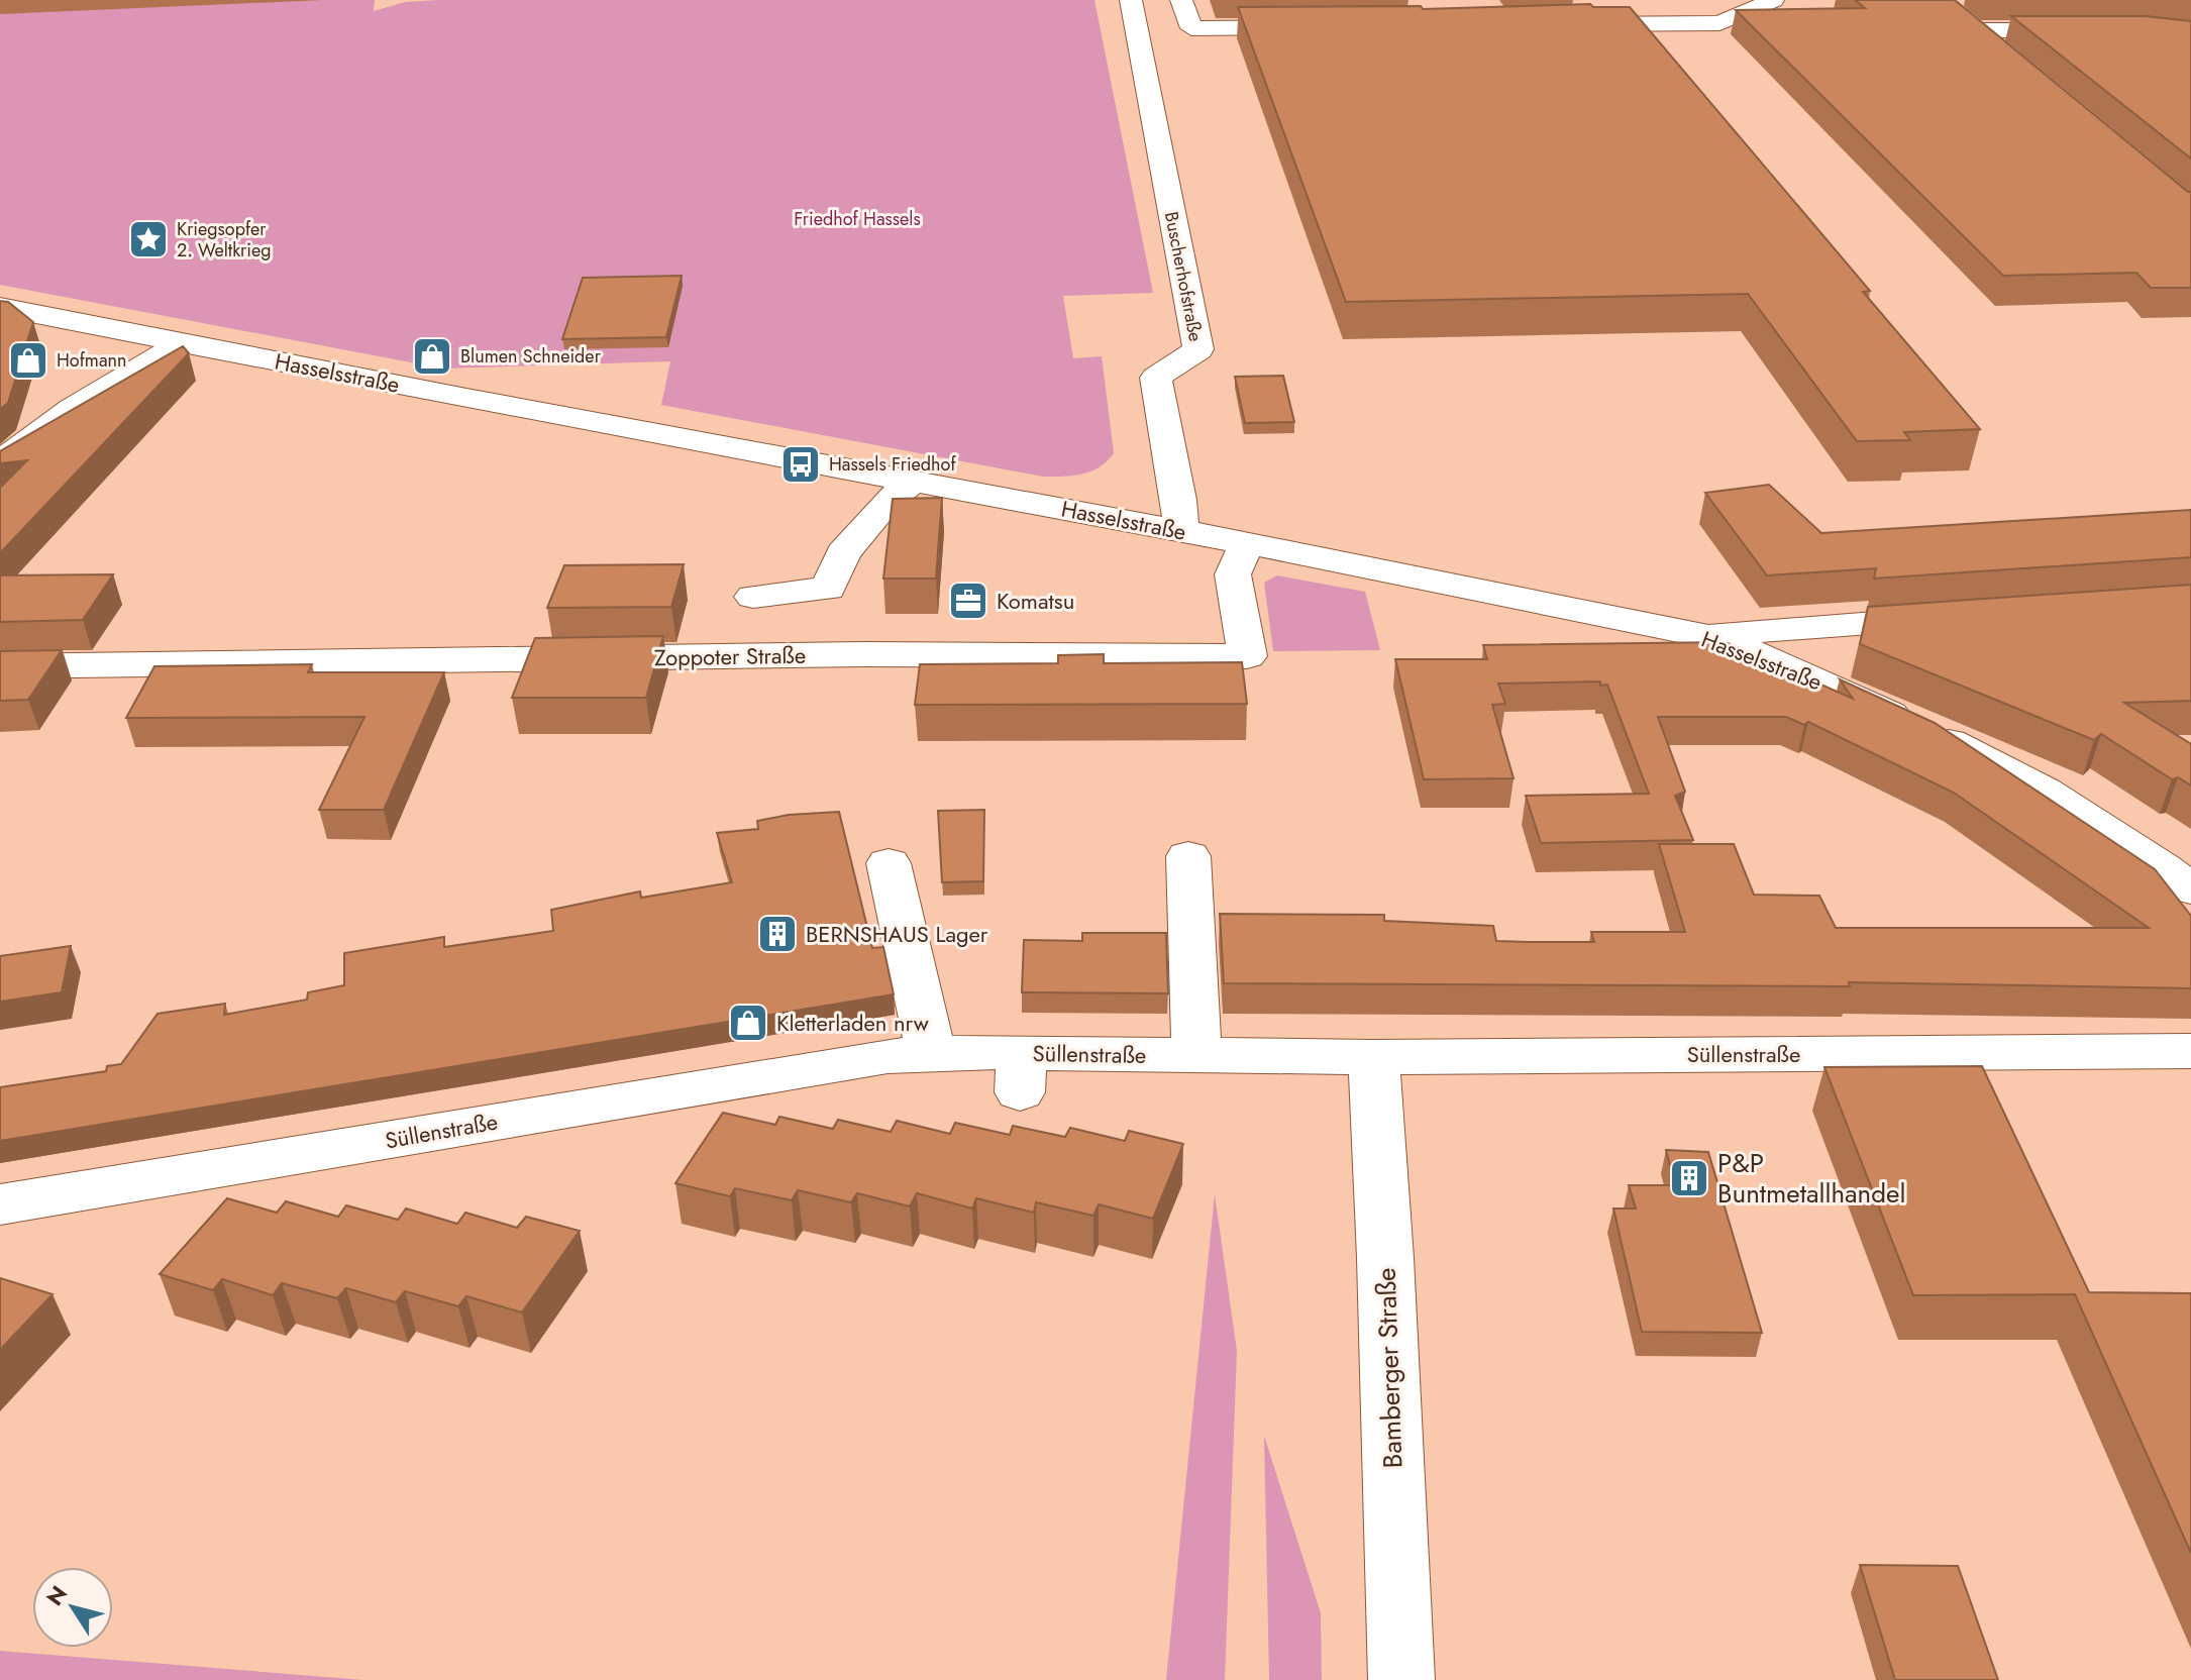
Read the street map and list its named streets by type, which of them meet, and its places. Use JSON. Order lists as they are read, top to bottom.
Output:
{
  "streets": {
    "street": [
      "Buscherhofstraße",
      "Hasselsstraße",
      "Zoppoter Straße",
      "Süllenstraße",
      "Bamberger Straße"
    ]
  },
  "crossings": [
    ["Buscherhofstraße", "Hasselsstraße"],
    ["Hasselsstraße", "Zoppoter Straße"],
    ["Süllenstraße", "Bamberger Straße"]
  ],
  "parks": ["Friedhof Hassels"],
  "places": {
    "place": ["Kriegsopfer 2. Weltkrieg"],
    "shop": ["Blumen Schneider", "Hofmann", "Kletterladen nrw"],
    "bus stop": ["Hassels Friedhof"],
    "office": ["Komatsu"],
    "building": ["BERNSHAUS Lager", "P&P Buntmetallhandel"]
  },
  "north": "top left"
}
